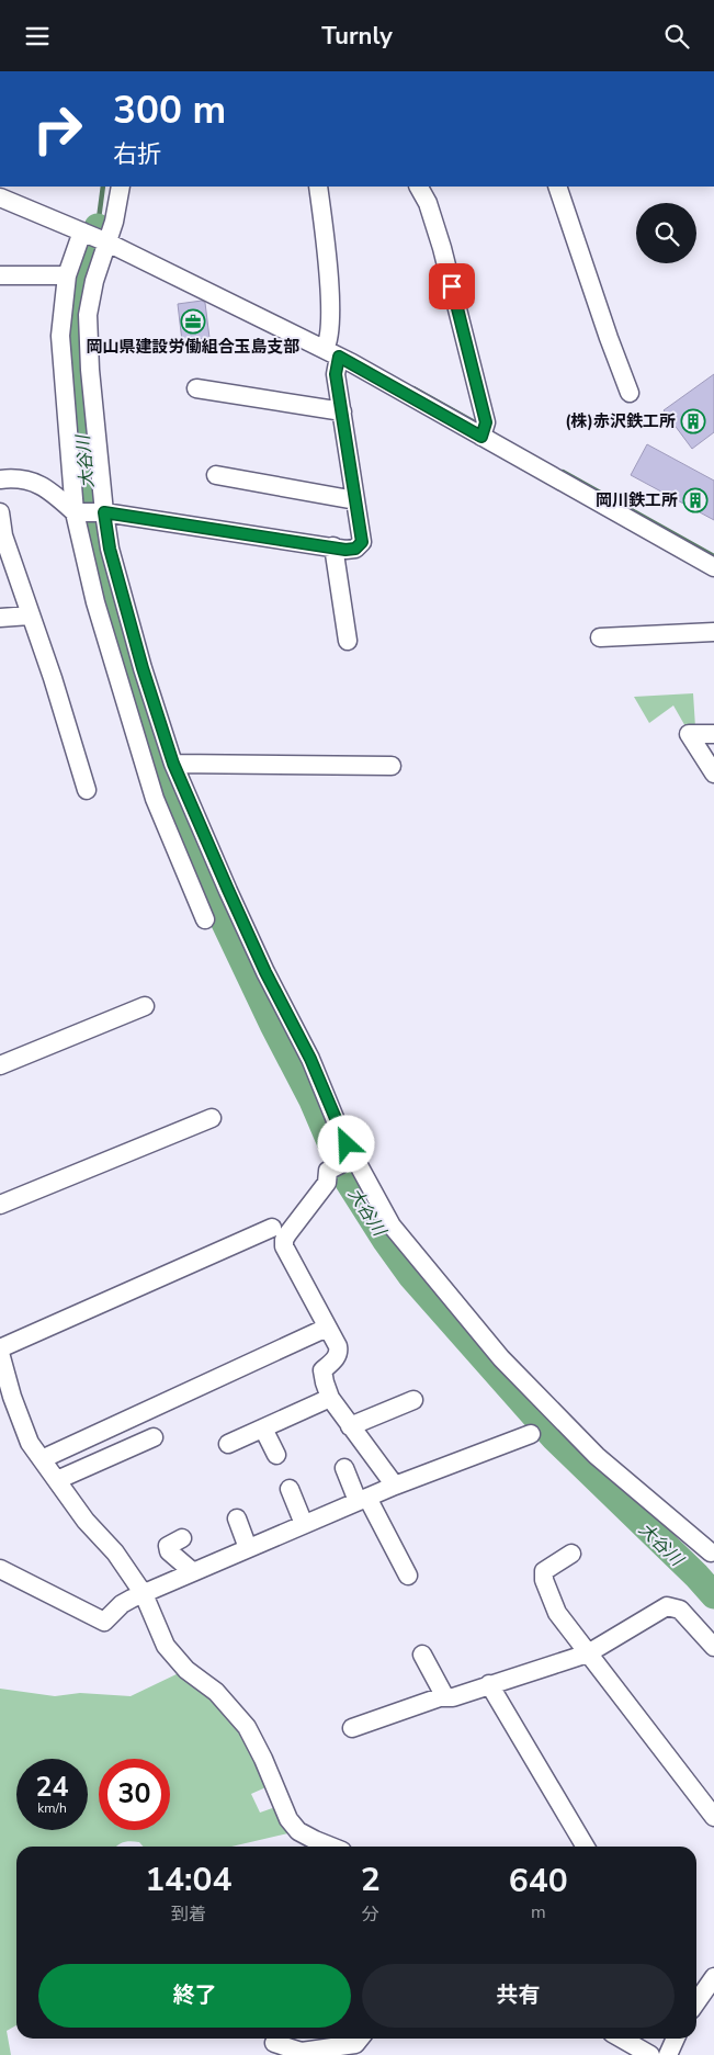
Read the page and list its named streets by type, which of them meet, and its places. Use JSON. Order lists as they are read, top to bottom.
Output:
{
  "water": ["大谷川"],
  "places": {
    "office": ["岡山県建設労働組合玉島支部"],
    "building": ["(株)赤沢鉄工所", "岡川鉄工所"]
  },
  "page": {
    "header": "Turnly",
    "turn": ["300 m", "右折"],
    "speed": "24 km/h",
    "limit": "30",
    "eta": [
      "14:04",
      "到着",
      "2",
      "分",
      "640",
      "m"
    ],
    "buttons": ["終了", "共有"]
  }
}
